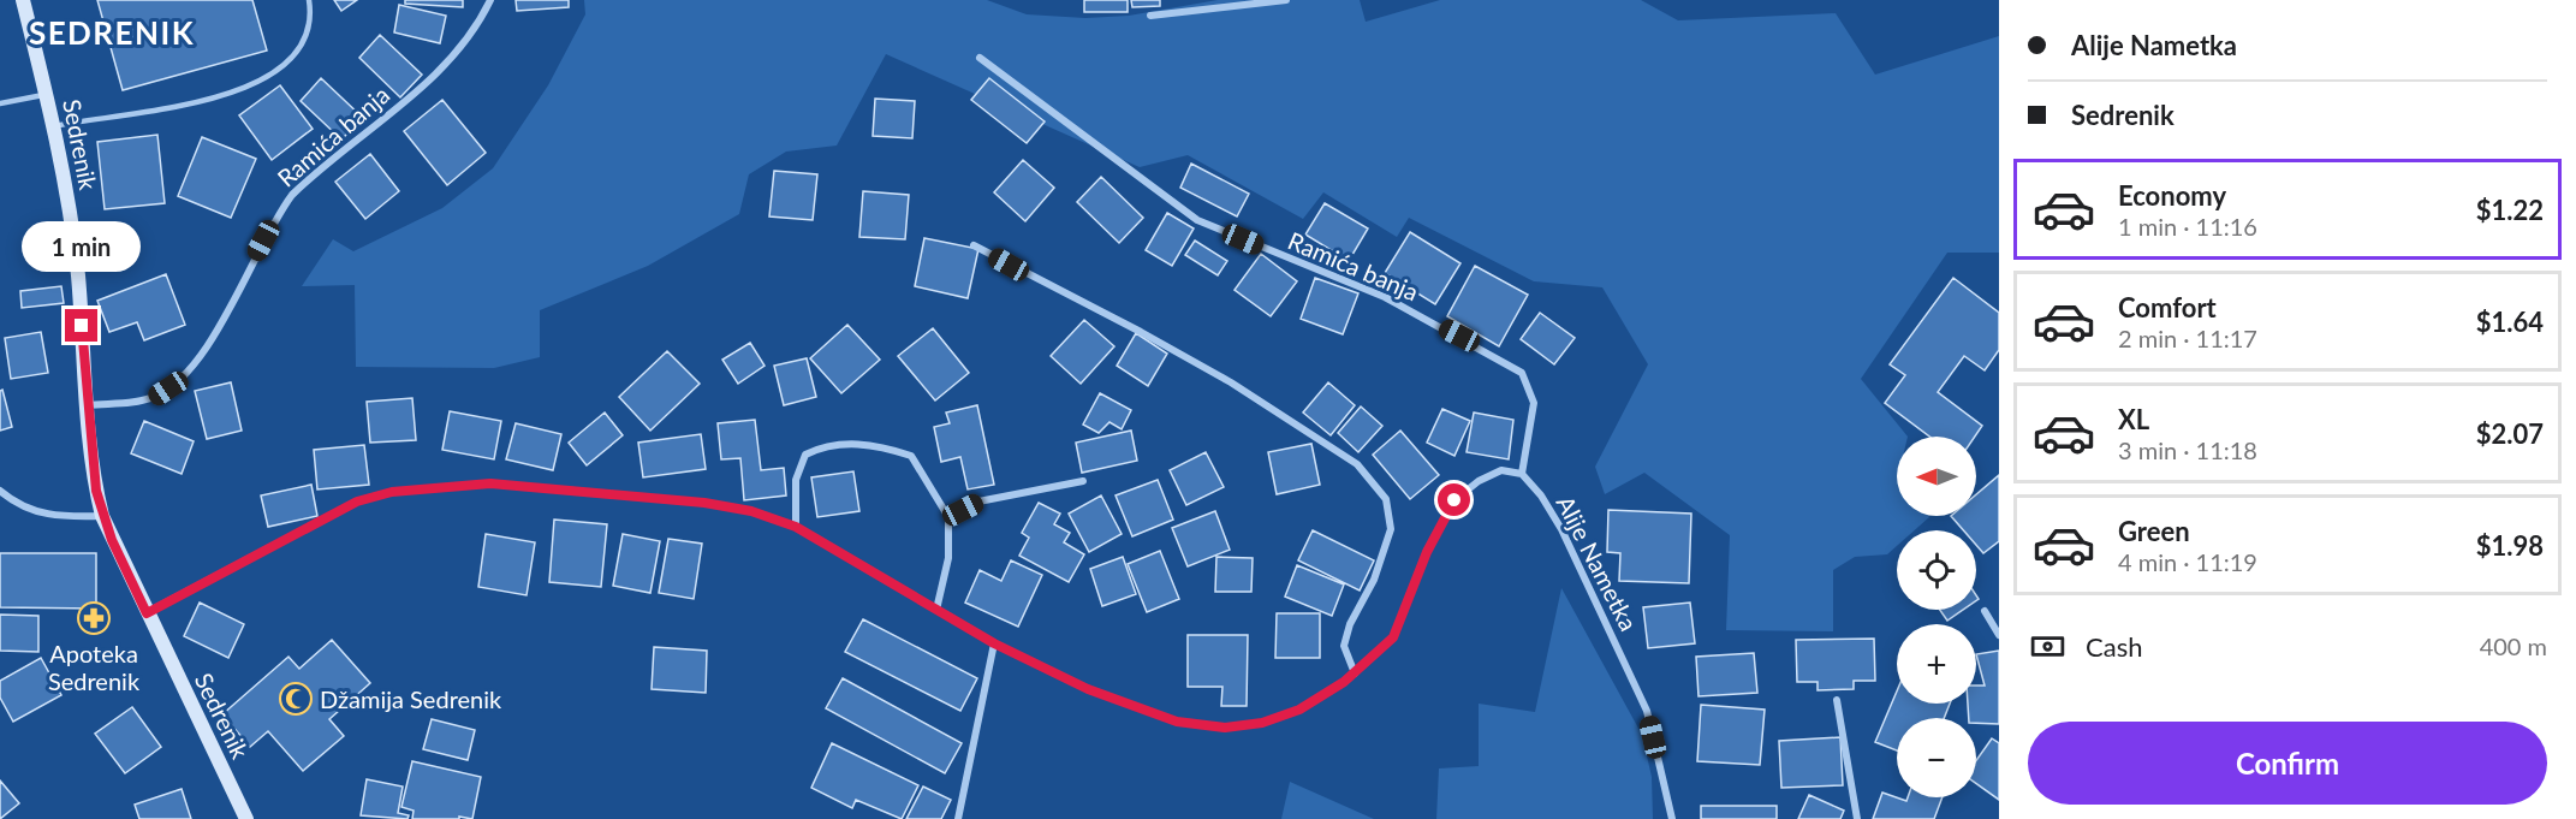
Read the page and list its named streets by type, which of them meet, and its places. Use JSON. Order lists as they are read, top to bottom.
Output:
{
  "streets": {
    "street": ["Ramića banja", "Sedrenik", "Alije Nametka"]
  },
  "crossings": [
    ["Ramića banja", "Sedrenik"],
    ["Ramića banja", "Alije Nametka"]
  ],
  "districts": ["SEDRENIK"],
  "places": {
    "pharmacy": ["Apoteka Sedrenik"],
    "mosque": ["Džamija Sedrenik"]
  },
  "north": "left",
  "page": {
    "banner": ["Alije Nametka", "Sedrenik"],
    "list": [
      {
        "name": "Economy",
        "note": "1 min · 11:16",
        "value": "$1.22"
      },
      {
        "name": "Comfort",
        "note": "2 min · 11:17",
        "value": "$1.64"
      },
      {
        "name": "XL",
        "note": "3 min · 11:18",
        "value": "$2.07"
      },
      {
        "name": "Green",
        "note": "4 min · 11:19",
        "value": "$1.98"
      }
    ],
    "bubble": "1 min",
    "map_buttons": ["+", "−"],
    "pay": ["Cash", "400 m"],
    "buttons": "Confirm"
  }
}
